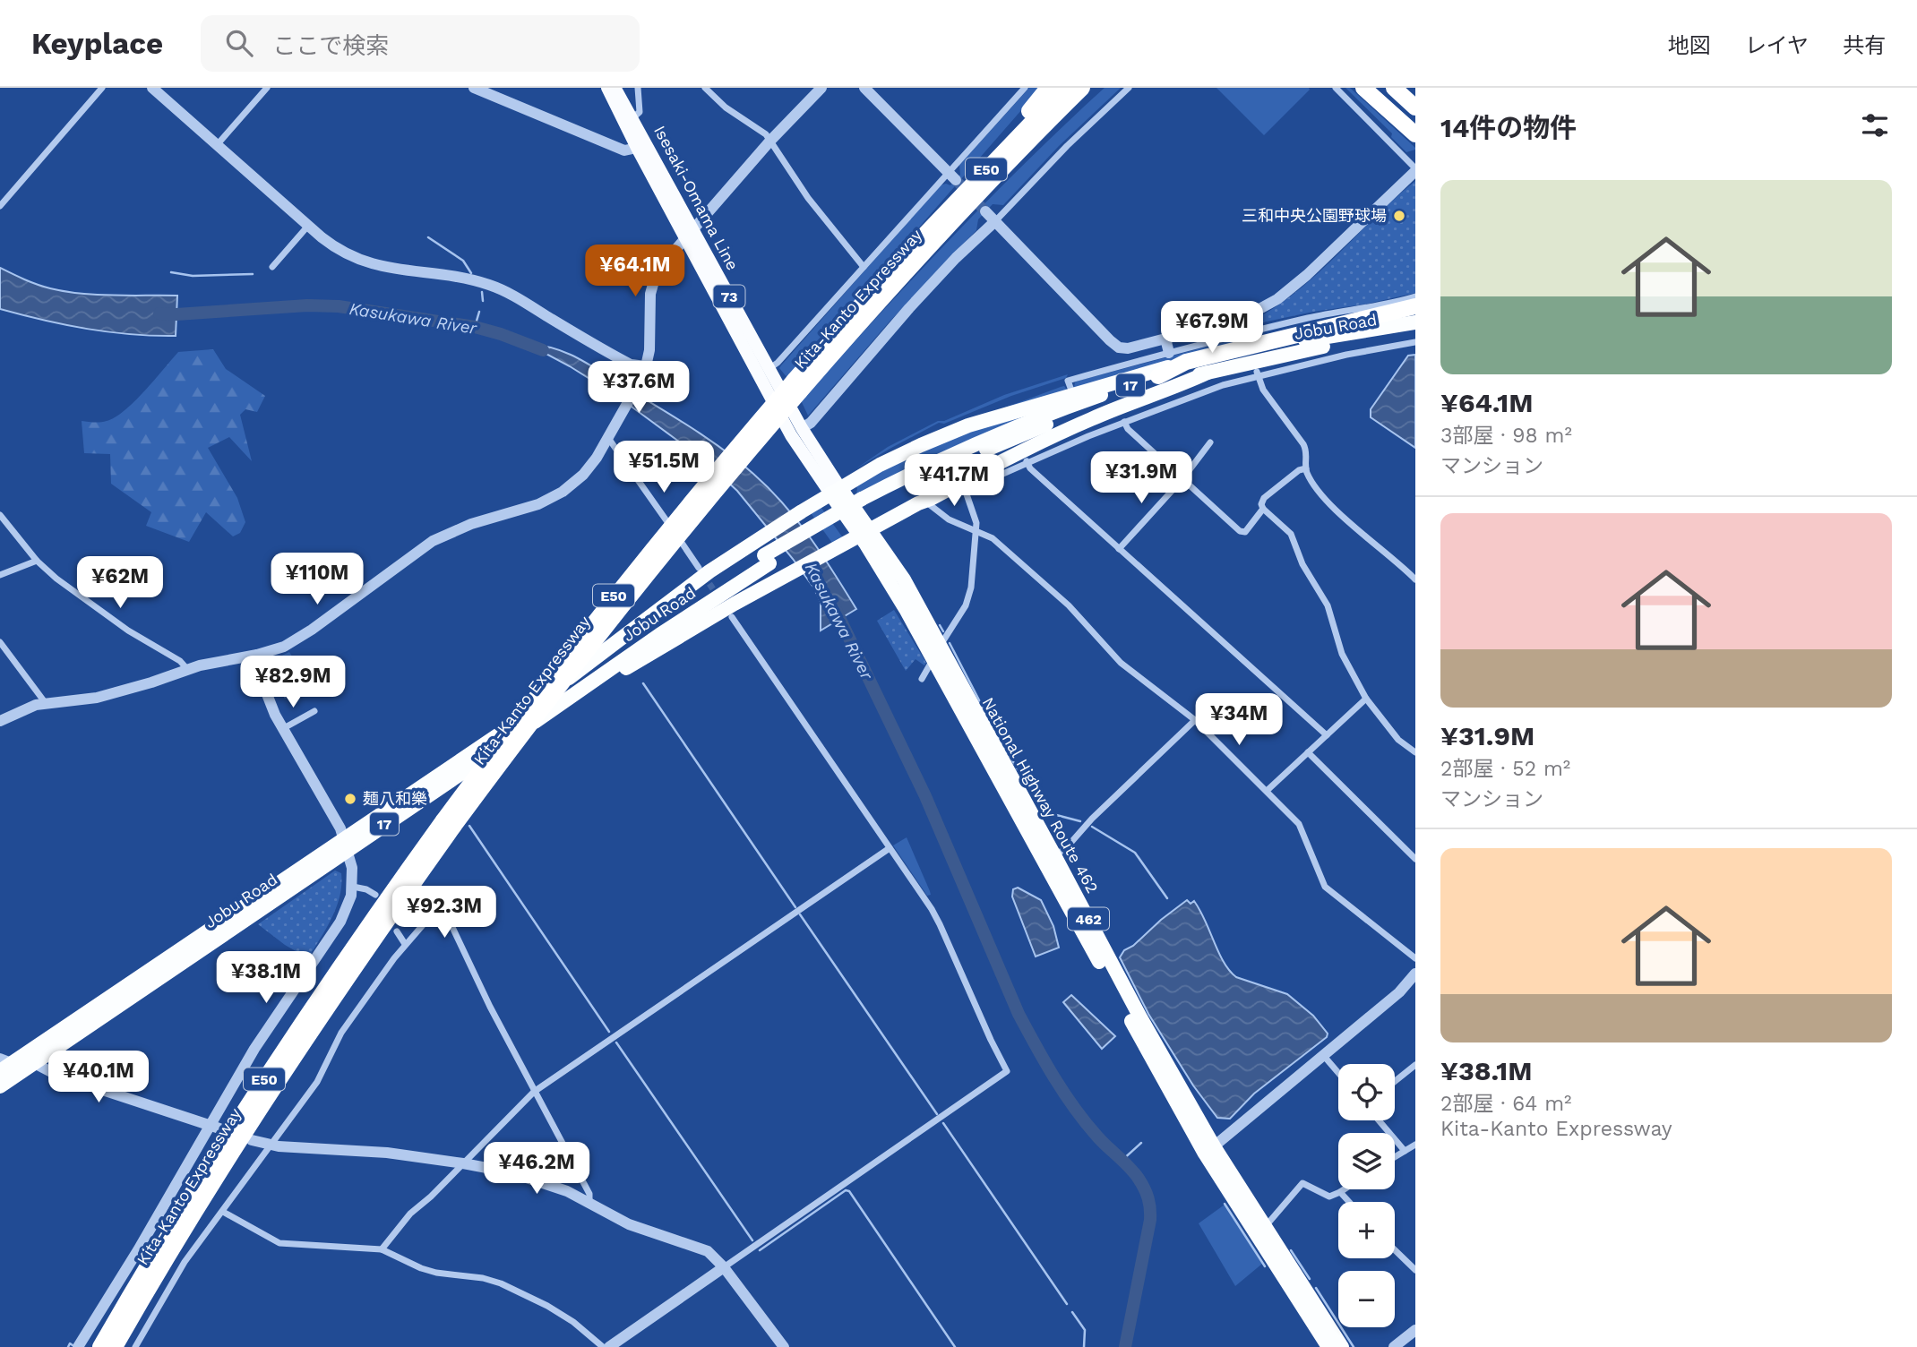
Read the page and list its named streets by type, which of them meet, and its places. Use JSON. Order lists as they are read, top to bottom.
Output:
{
  "streets": {
    "highway": [
      "E50",
      "Kita-Kanto Expressway",
      "Jobu Road",
      "17",
      "National Highway Route 462",
      "462"
    ],
    "main road": ["Isesaki-Omama Line", "73"]
  },
  "crossings": [
    ["Isesaki-Omama Line", "National Highway Route 462"]
  ],
  "water": ["Kasukawa River"],
  "places": ["三和中央公園野球場", "麺八和樂"],
  "page": {
    "header": "Keyplace",
    "search": "ここで検索",
    "nav": ["地図", "レイヤ", "共有"],
    "heading": "14件の物件",
    "list": [
      {
        "name": "¥64.1M",
        "note": "3部屋 · 98 m² · マンション"
      },
      {
        "name": "¥31.9M",
        "note": "2部屋 · 52 m² · マンション"
      },
      {
        "name": "¥38.1M",
        "note": "2部屋 · 64 m² · Kita-Kanto Expressway"
      }
    ],
    "price": [
      "¥64.1M",
      "¥67.9M",
      "¥37.6M",
      "¥51.5M",
      "¥31.9M",
      "¥41.7M",
      "¥110M",
      "¥62M",
      "¥82.9M",
      "¥34M",
      "¥92.3M",
      "¥38.1M",
      "¥40.1M",
      "¥46.2M"
    ],
    "map_buttons": ["+", "−"]
  }
}
